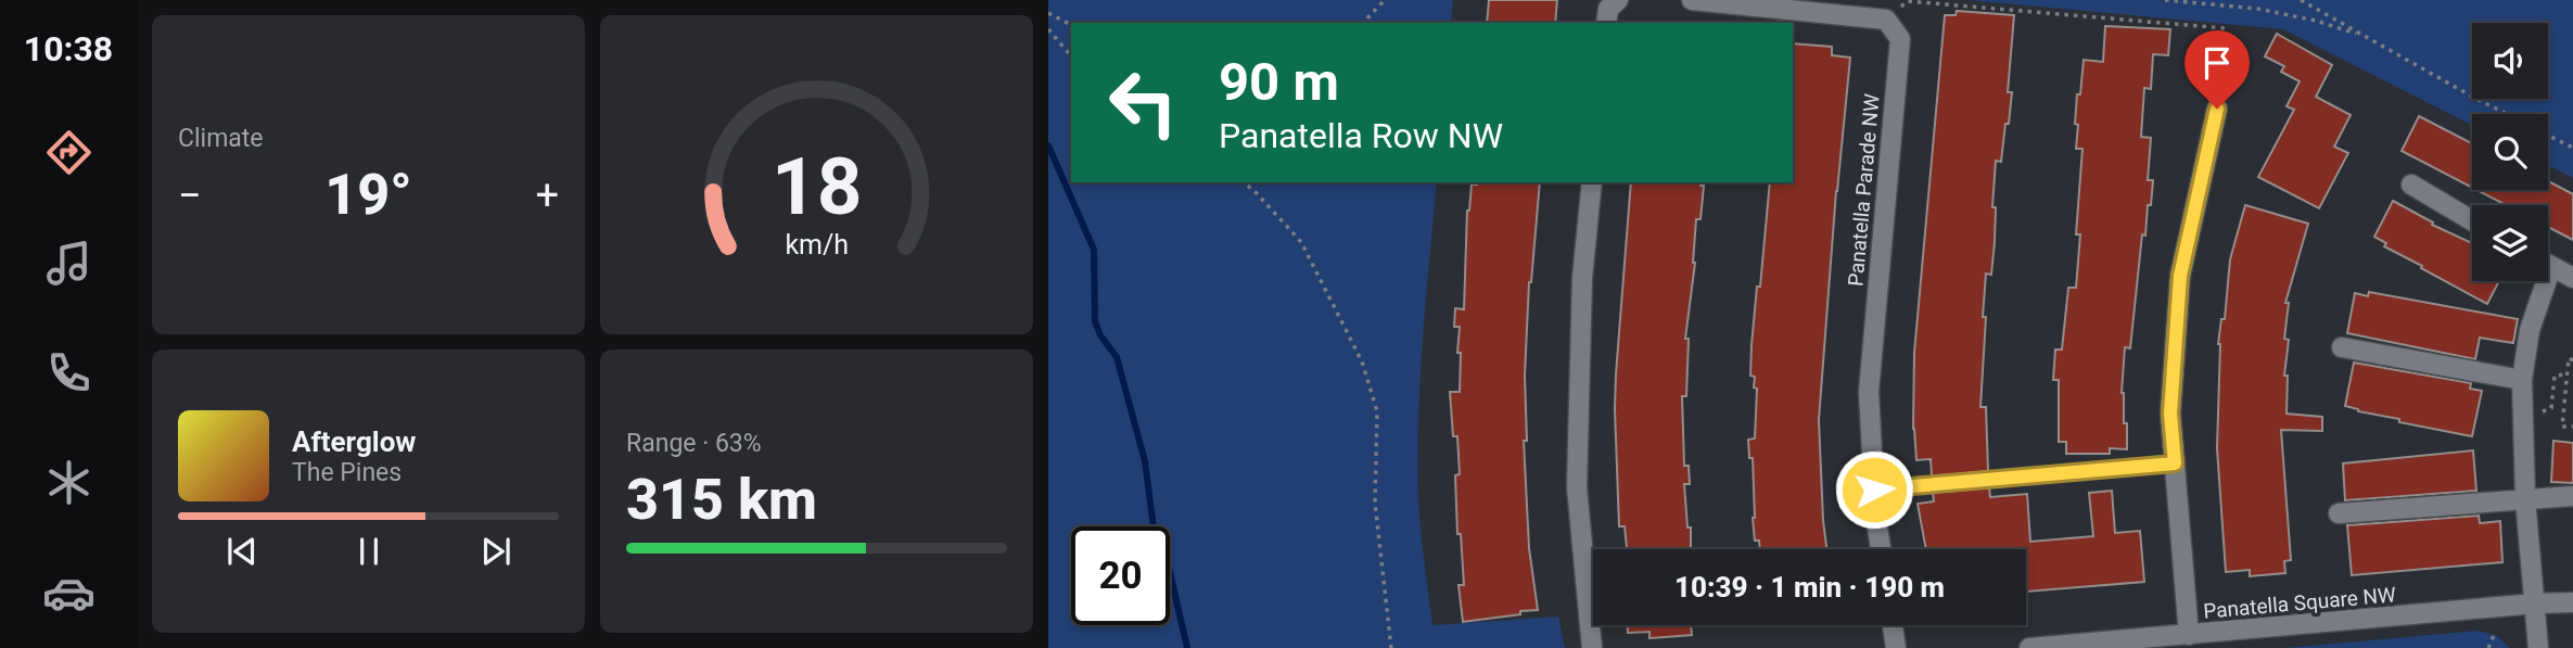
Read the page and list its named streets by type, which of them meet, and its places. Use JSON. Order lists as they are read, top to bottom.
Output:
{
  "streets": {
    "street": ["Panatella Parade NW", "Panatella Square NW"]
  },
  "page": {
    "tabs": "10:38",
    "tile": [
      "Climate",
      ["Range · 63%", "315 km"]
    ],
    "turn": ["90 m", "Panatella Row NW"],
    "heat": ["−", "19°", "+"],
    "song": ["Afterglow", "The Pines"],
    "limit": "20",
    "trip": "10:39 · 1 min · 190 m",
    "gauge": ["18", "km/h"]
  }
}
